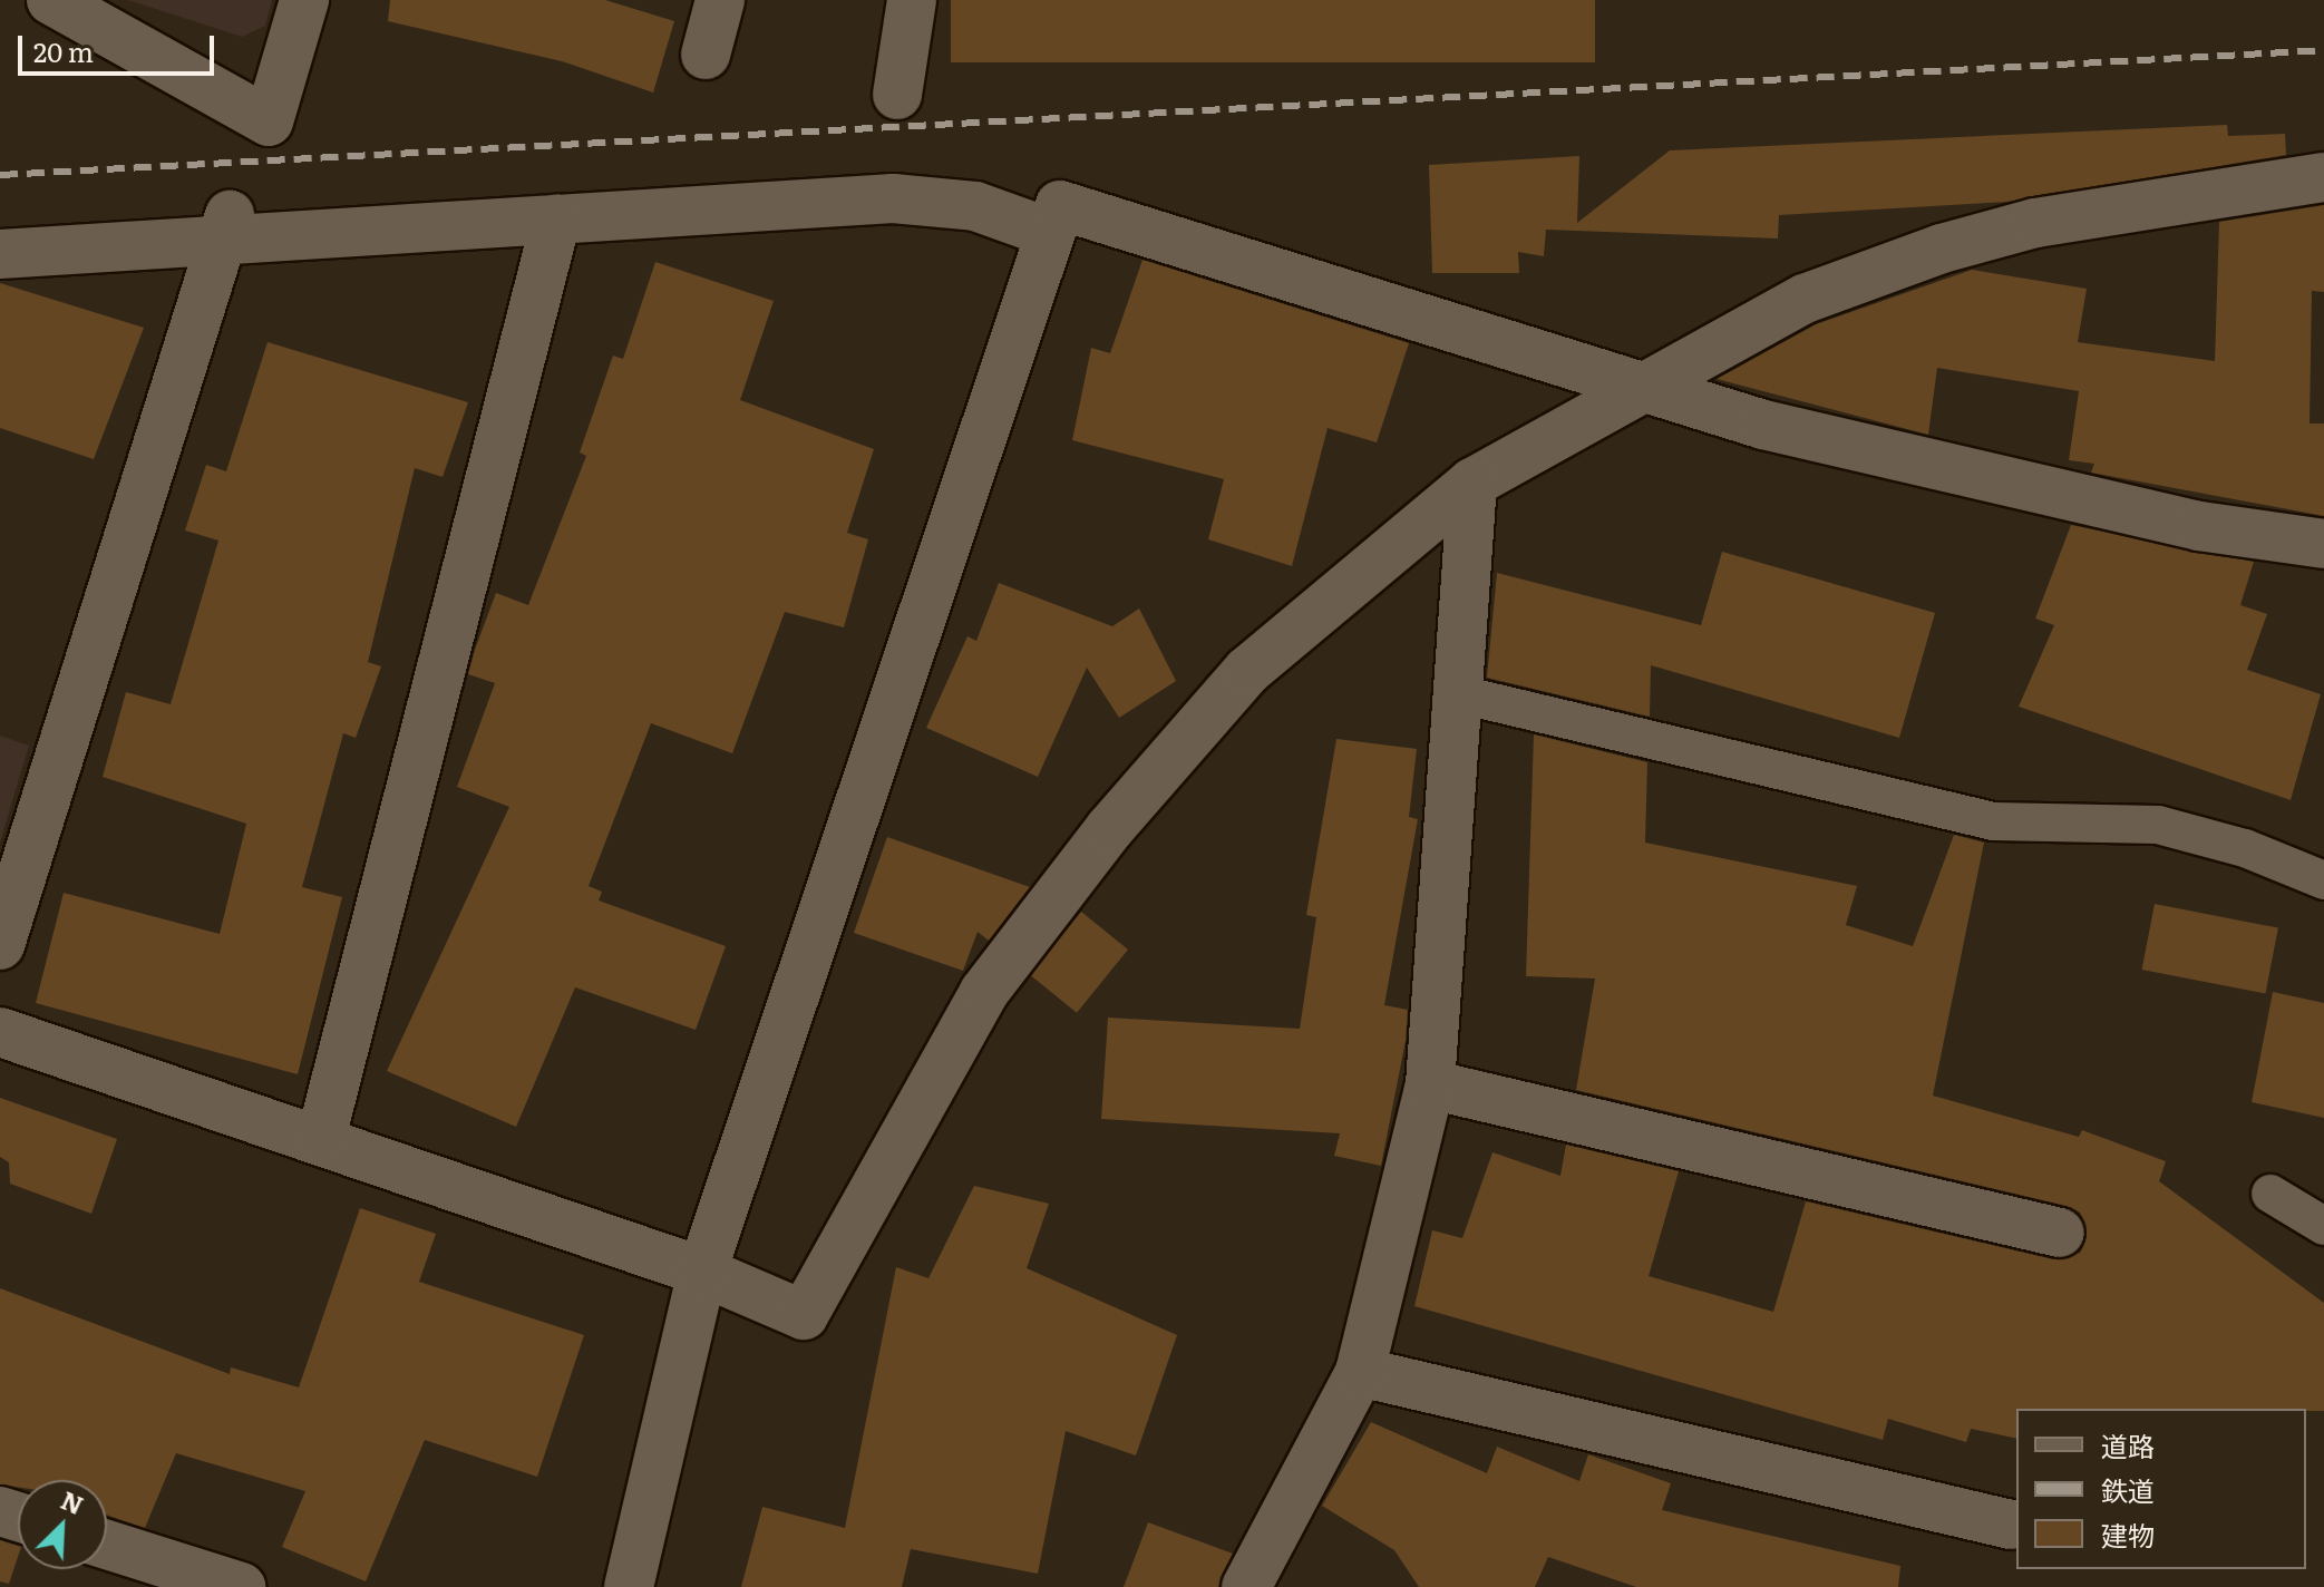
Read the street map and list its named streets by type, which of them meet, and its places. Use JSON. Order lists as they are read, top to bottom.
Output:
{
  "legend": ["道路", "鉄道", "建物"],
  "scale_bar": "20 m",
  "north": "top right"
}
